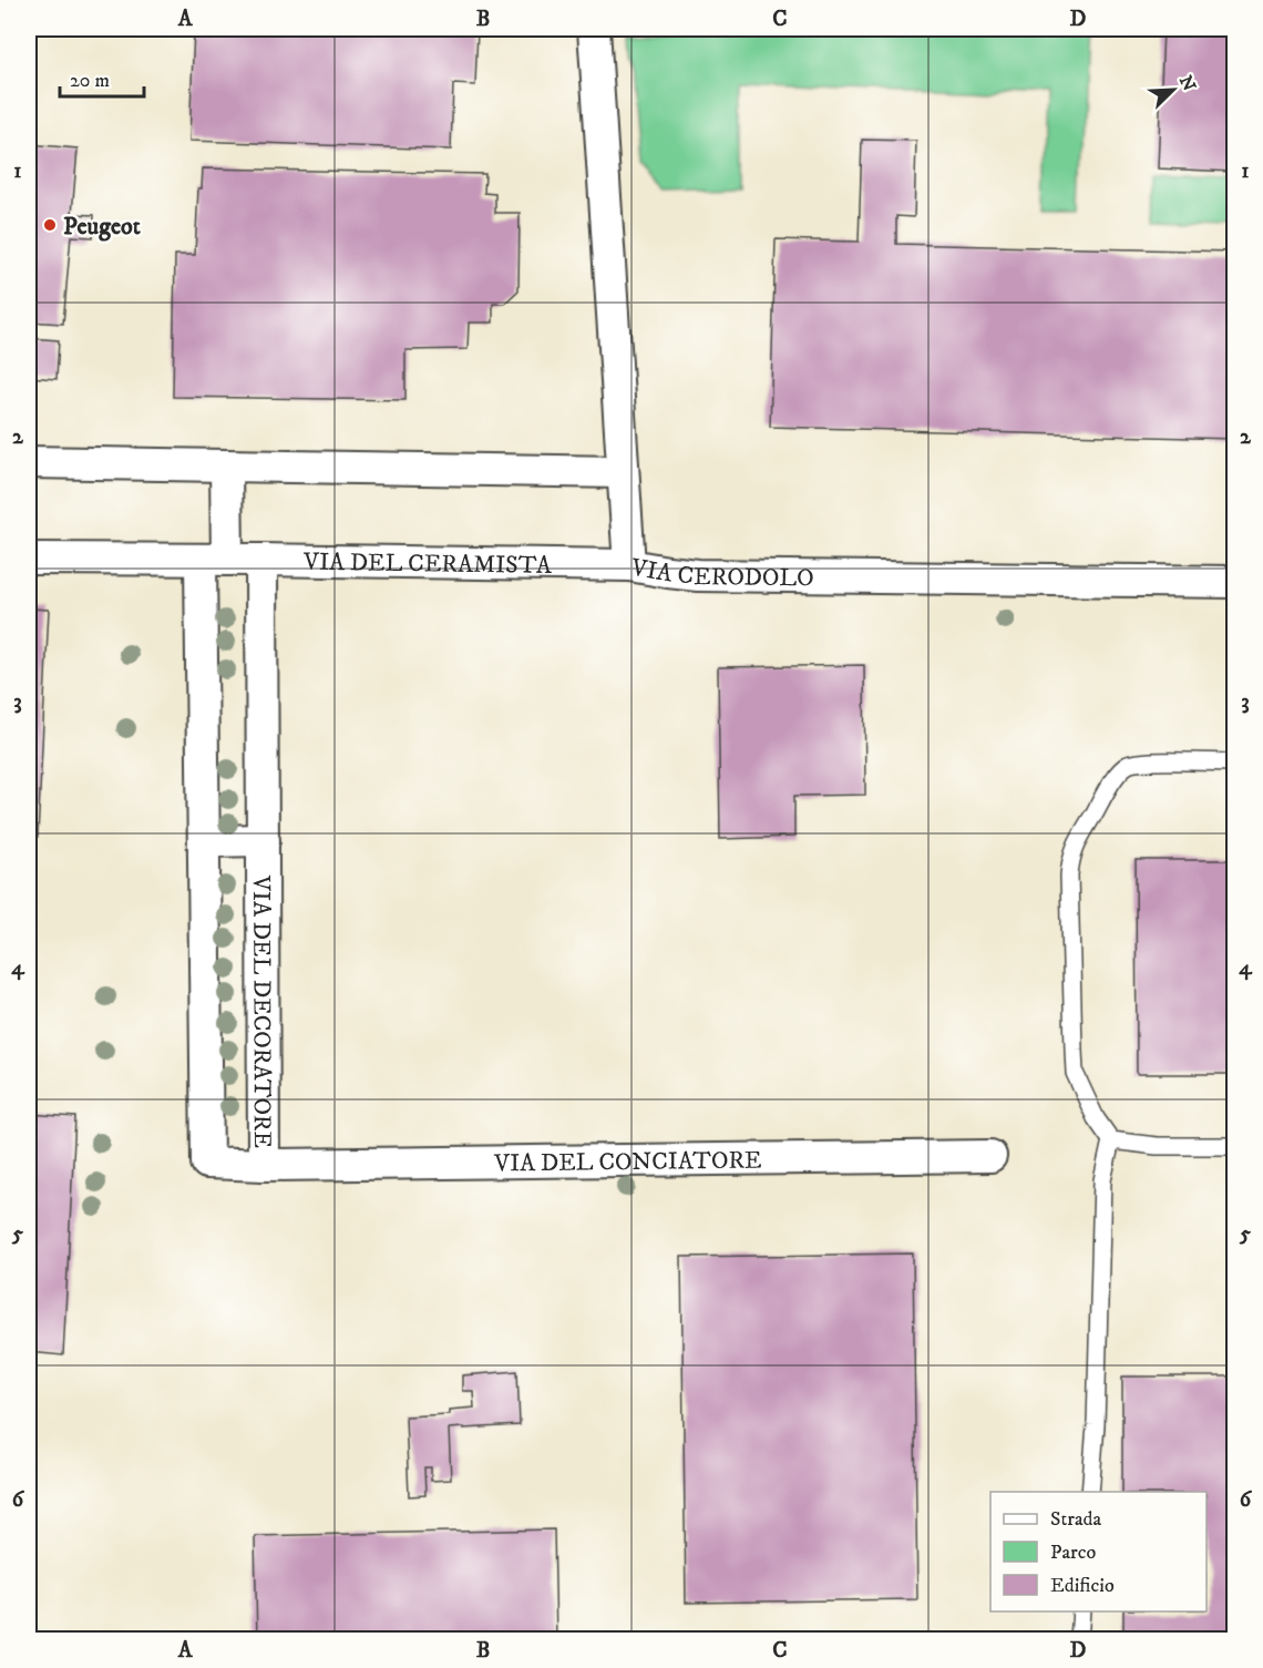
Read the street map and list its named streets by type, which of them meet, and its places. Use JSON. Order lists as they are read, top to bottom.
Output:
{
  "streets": {
    "street": [
      "VIA DEL CERAMISTA",
      "VIA CERODOLO",
      "VIA DEL DECORATORE",
      "VIA DEL CONCIATORE"
    ]
  },
  "crossings": [
    ["VIA DEL CERAMISTA", "VIA CERODOLO"],
    ["VIA DEL CERAMISTA", "VIA DEL DECORATORE"],
    ["VIA DEL DECORATORE", "VIA DEL CONCIATORE"]
  ],
  "places": ["Peugeot"],
  "legend": ["Strada", "Parco", "Edificio"],
  "scale_bar": "20 m",
  "north": "top right",
  "grid": {
    "columns": [
      "A",
      "B",
      "C",
      "D"
    ],
    "rows": [
      "1",
      "2",
      "3",
      "4",
      "5",
      "6"
    ]
  }
}
